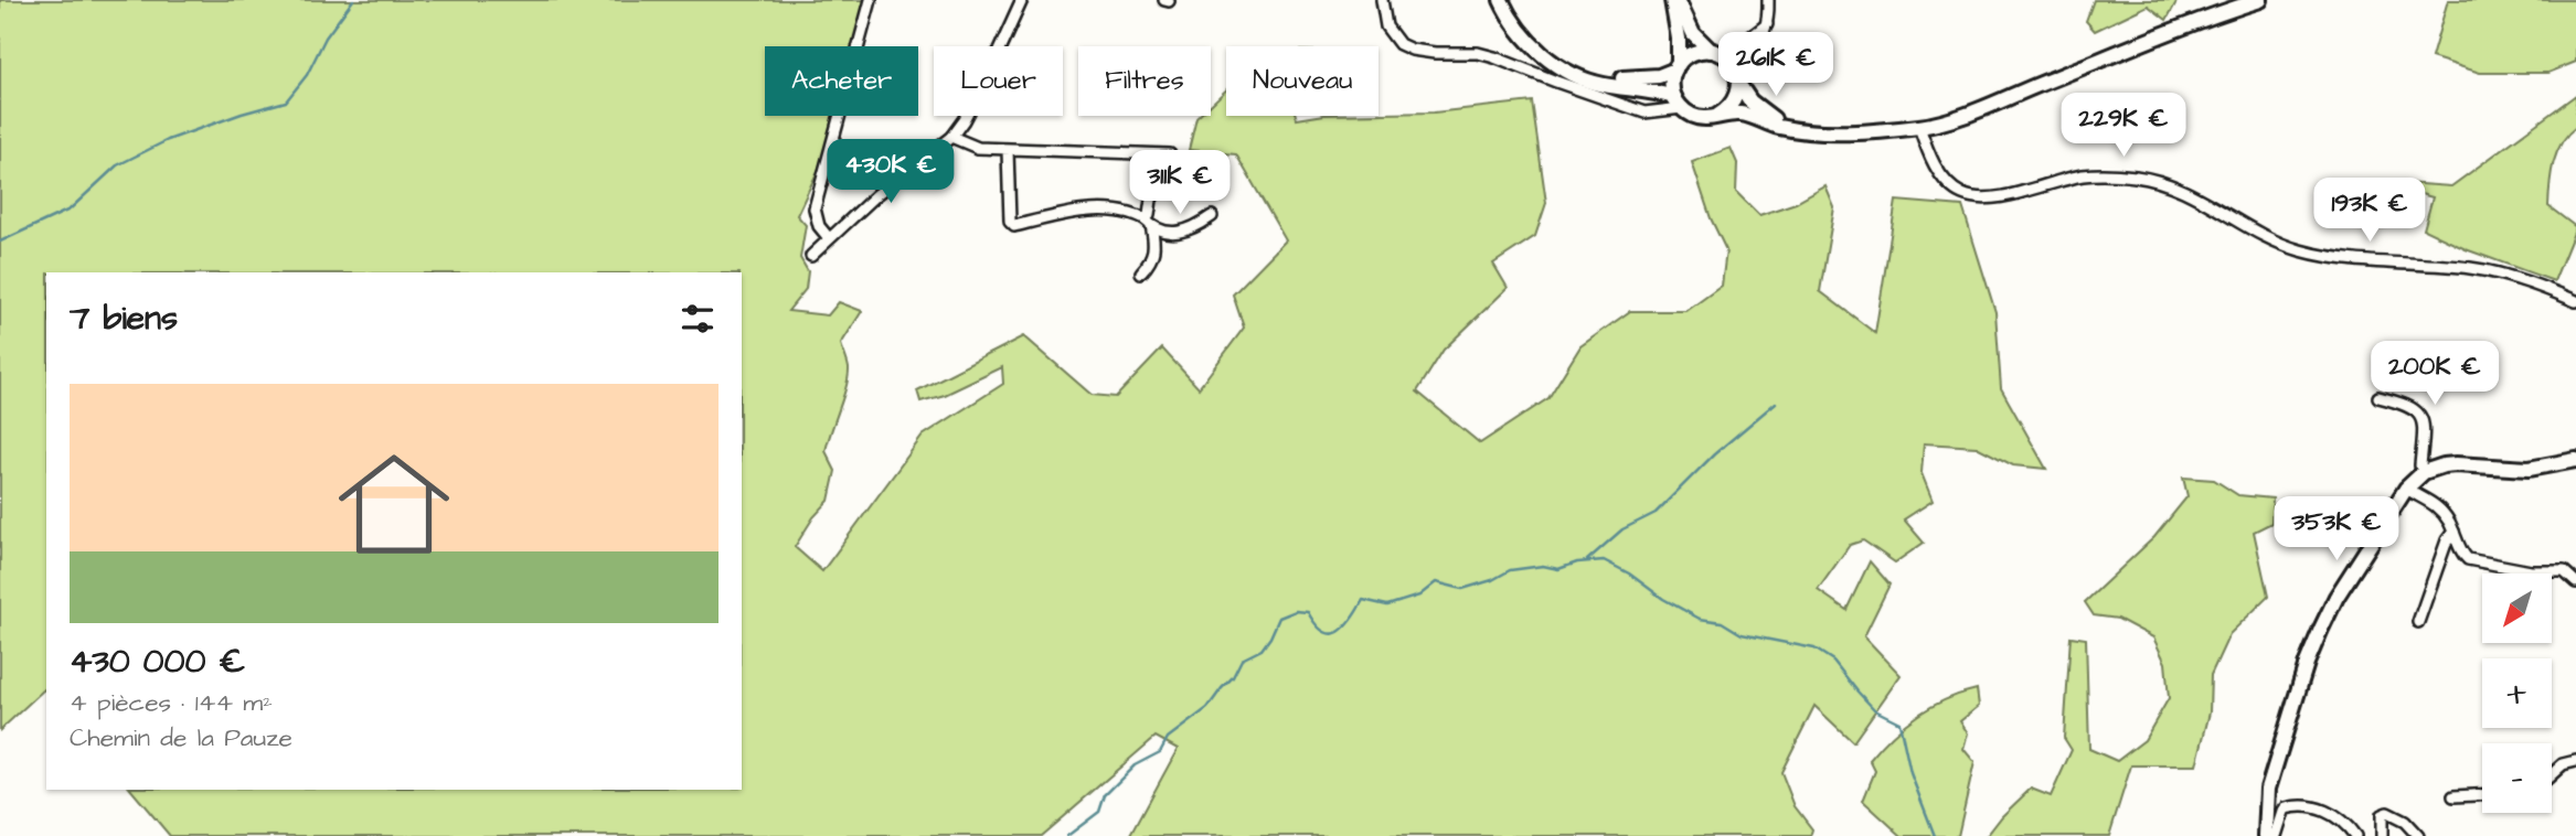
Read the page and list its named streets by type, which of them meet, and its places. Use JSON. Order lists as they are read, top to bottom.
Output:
{
  "north": "bottom left",
  "page": {
    "price": [
      "261K €",
      "229K €",
      "430K €",
      "311K €",
      "193K €",
      "200K €",
      "353K €"
    ],
    "chip": [
      "Acheter",
      "Louer",
      "Filtres",
      "Nouveau"
    ],
    "heading": "7 biens",
    "list": [
      {
        "name": "430 000 €",
        "note": "4 pièces · 144 m² · Chemin de la Pauze"
      }
    ],
    "map_buttons": ["+", "−"]
  }
}
